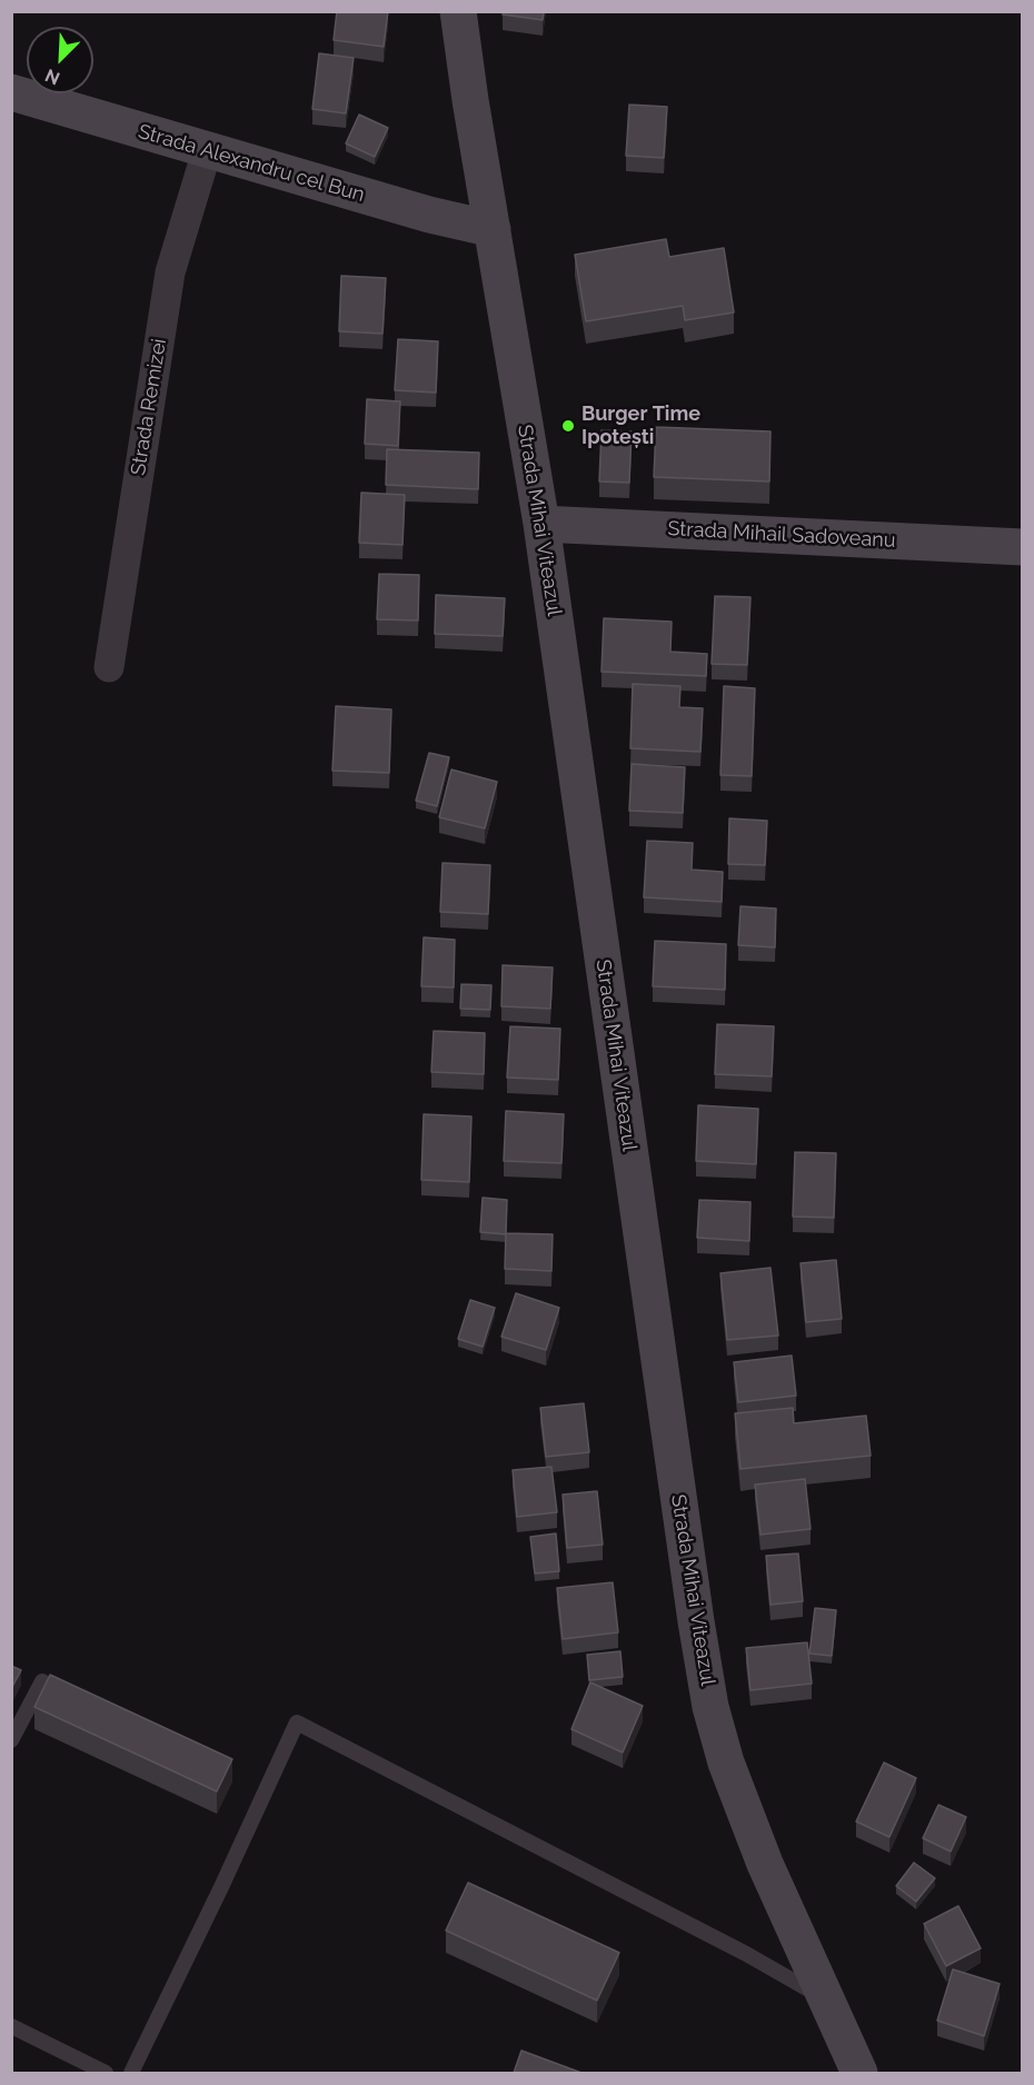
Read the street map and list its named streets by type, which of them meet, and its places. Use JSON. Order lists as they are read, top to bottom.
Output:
{
  "streets": {
    "main road": ["Strada Alexandru cel Bun", "Strada Mihai Viteazul", "Strada Mihail Sadoveanu"],
    "street": ["Strada Remizei"]
  },
  "crossings": [
    ["Strada Alexandru cel Bun", "Strada Remizei"],
    ["Strada Alexandru cel Bun", "Strada Mihai Viteazul"],
    ["Strada Mihai Viteazul", "Strada Mihail Sadoveanu"]
  ],
  "places": ["Burger Time Ipotești"],
  "north": "bottom left"
}
